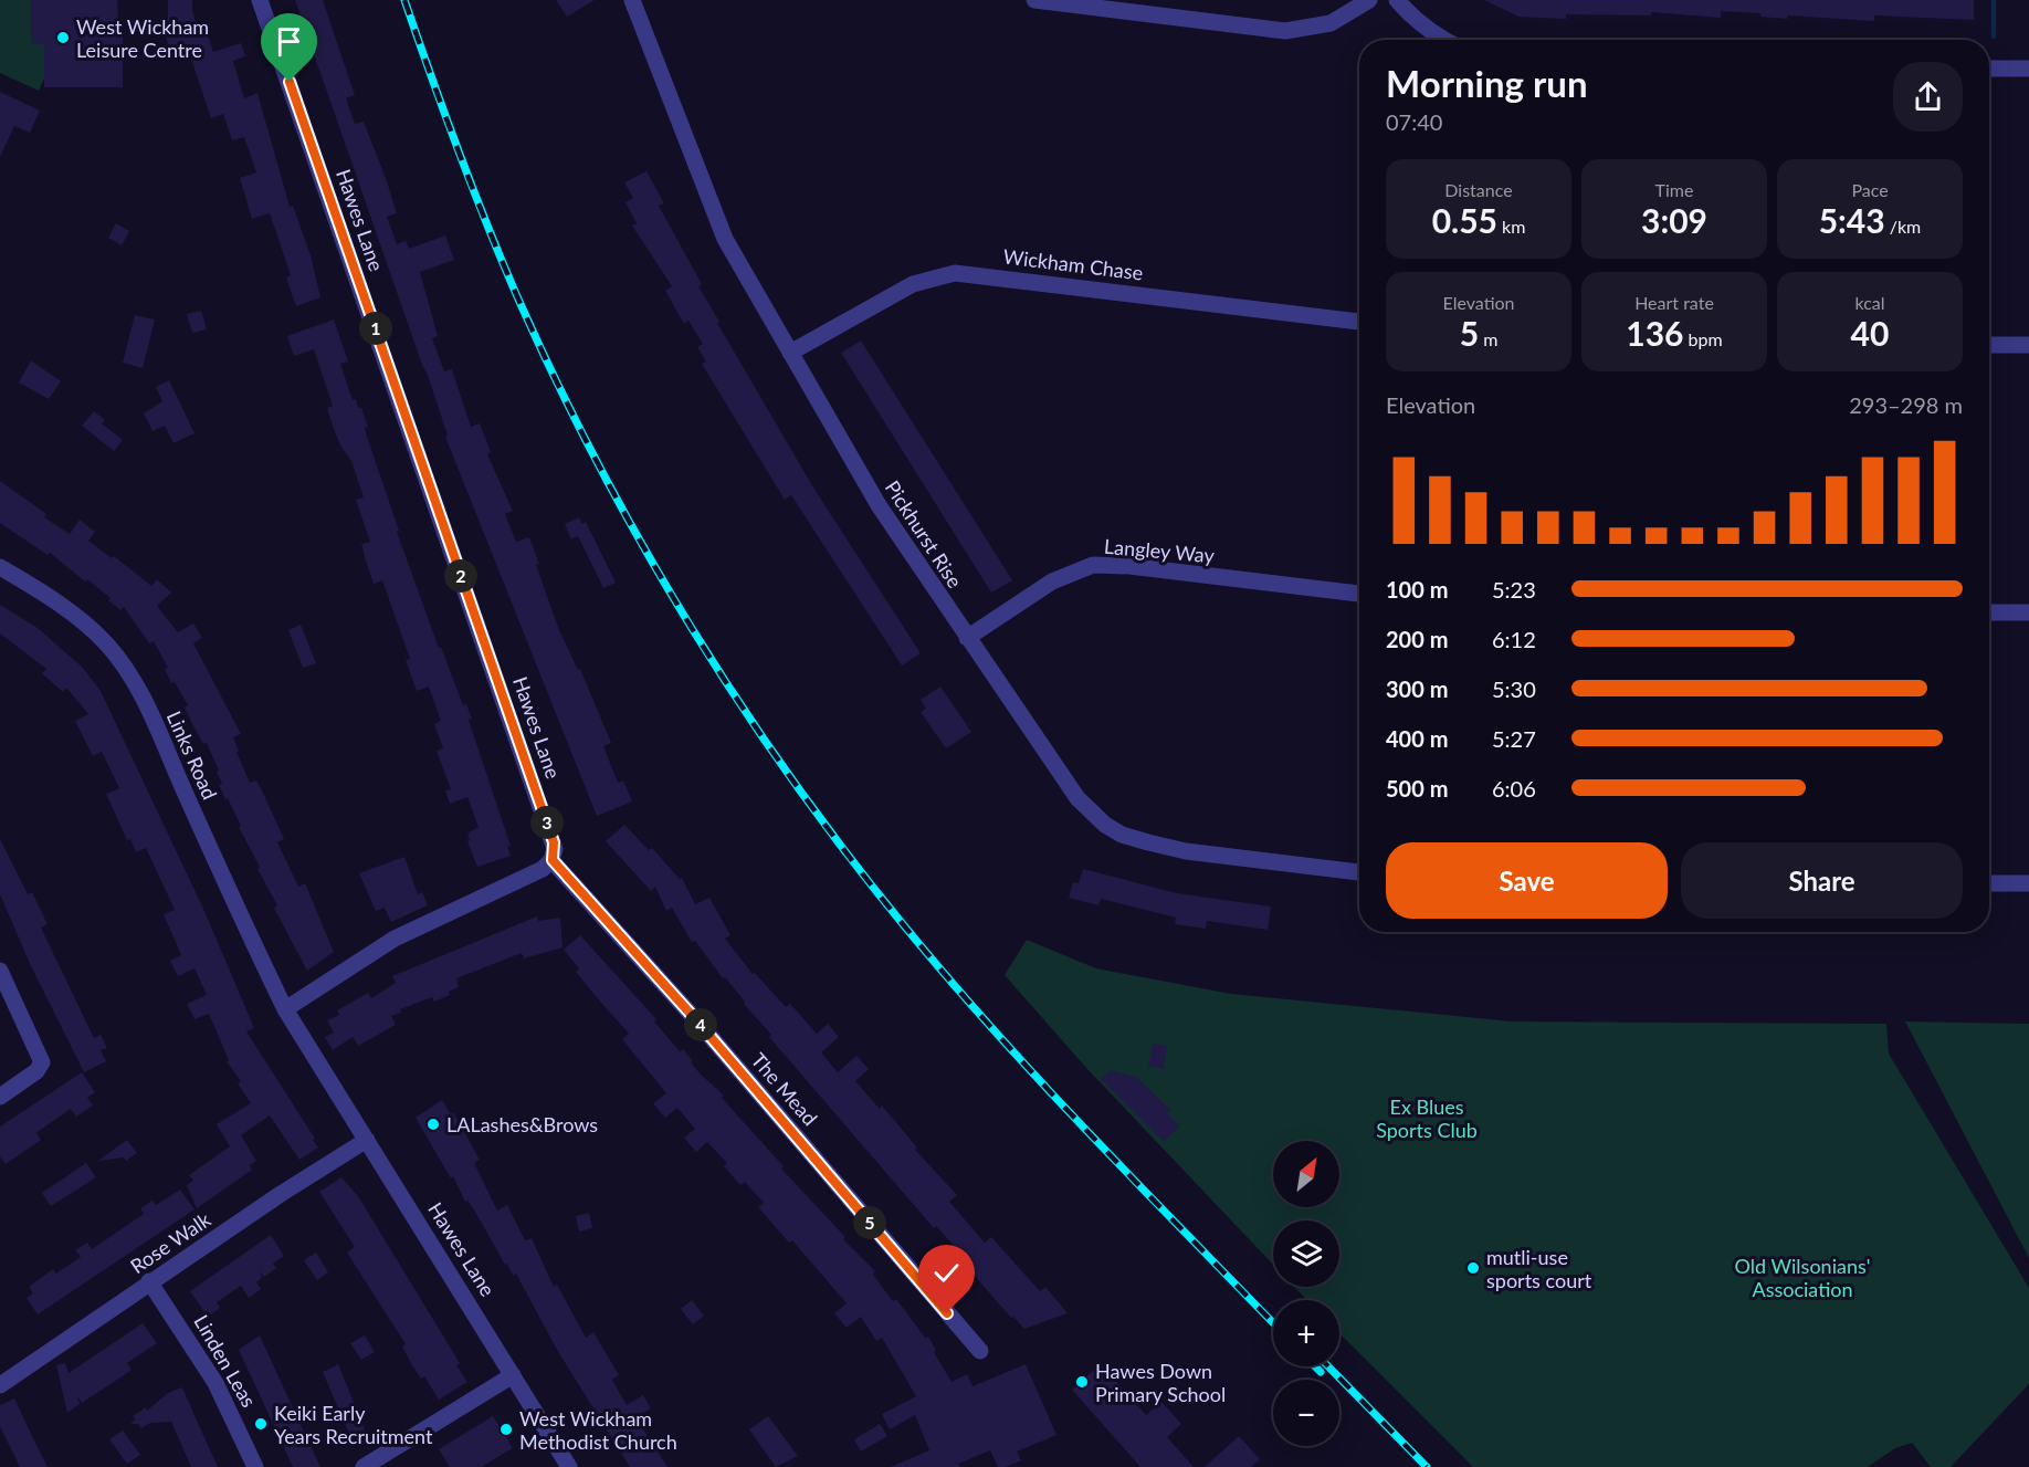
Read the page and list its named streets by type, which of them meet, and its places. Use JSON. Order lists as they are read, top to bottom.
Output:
{
  "streets": {
    "street": [
      "Hawes Lane",
      "Wickham Chase",
      "Pickhurst Rise",
      "Langley Way",
      "Links Road",
      "The Mead",
      "Rose Walk",
      "Linden Leas"
    ]
  },
  "crossings": [
    ["Hawes Lane", "Links Road"],
    ["Hawes Lane", "The Mead"],
    ["Hawes Lane", "Rose Walk"],
    ["Wickham Chase", "Pickhurst Rise"],
    ["Pickhurst Rise", "Langley Way"],
    ["Rose Walk", "Linden Leas"]
  ],
  "parks": ["Ex Blues Sports Club", "Old Wilsonians' Association"],
  "places": [
    "West Wickham Leisure Centre",
    "LALashes&Brows",
    "mutli-use sports court",
    "Hawes Down Primary School",
    "Keiki Early Years Recruitment",
    "West Wickham Methodist Church"
  ],
  "north": "top right",
  "page": {
    "heading": ["Morning run", "07:40"],
    "stats": [
      ["Distance", "0.55 km"],
      ["Time", "3:09"],
      ["Pace", "5:43 /km"],
      ["Elevation", "5 m"],
      ["Heart rate", "136 bpm"],
      ["kcal", "40"]
    ],
    "pins": [
      "1",
      "2",
      "3",
      "4",
      "5"
    ],
    "chart": ["Elevation", "293–298 m"],
    "list": [
      {
        "name": "100 m",
        "note": "5:23"
      },
      {
        "name": "200 m",
        "note": "6:12"
      },
      {
        "name": "300 m",
        "note": "5:30"
      },
      {
        "name": "400 m",
        "note": "5:27"
      },
      {
        "name": "500 m",
        "note": "6:06"
      }
    ],
    "buttons": ["Save", "Share"],
    "map_buttons": ["+", "−"]
  }
}
